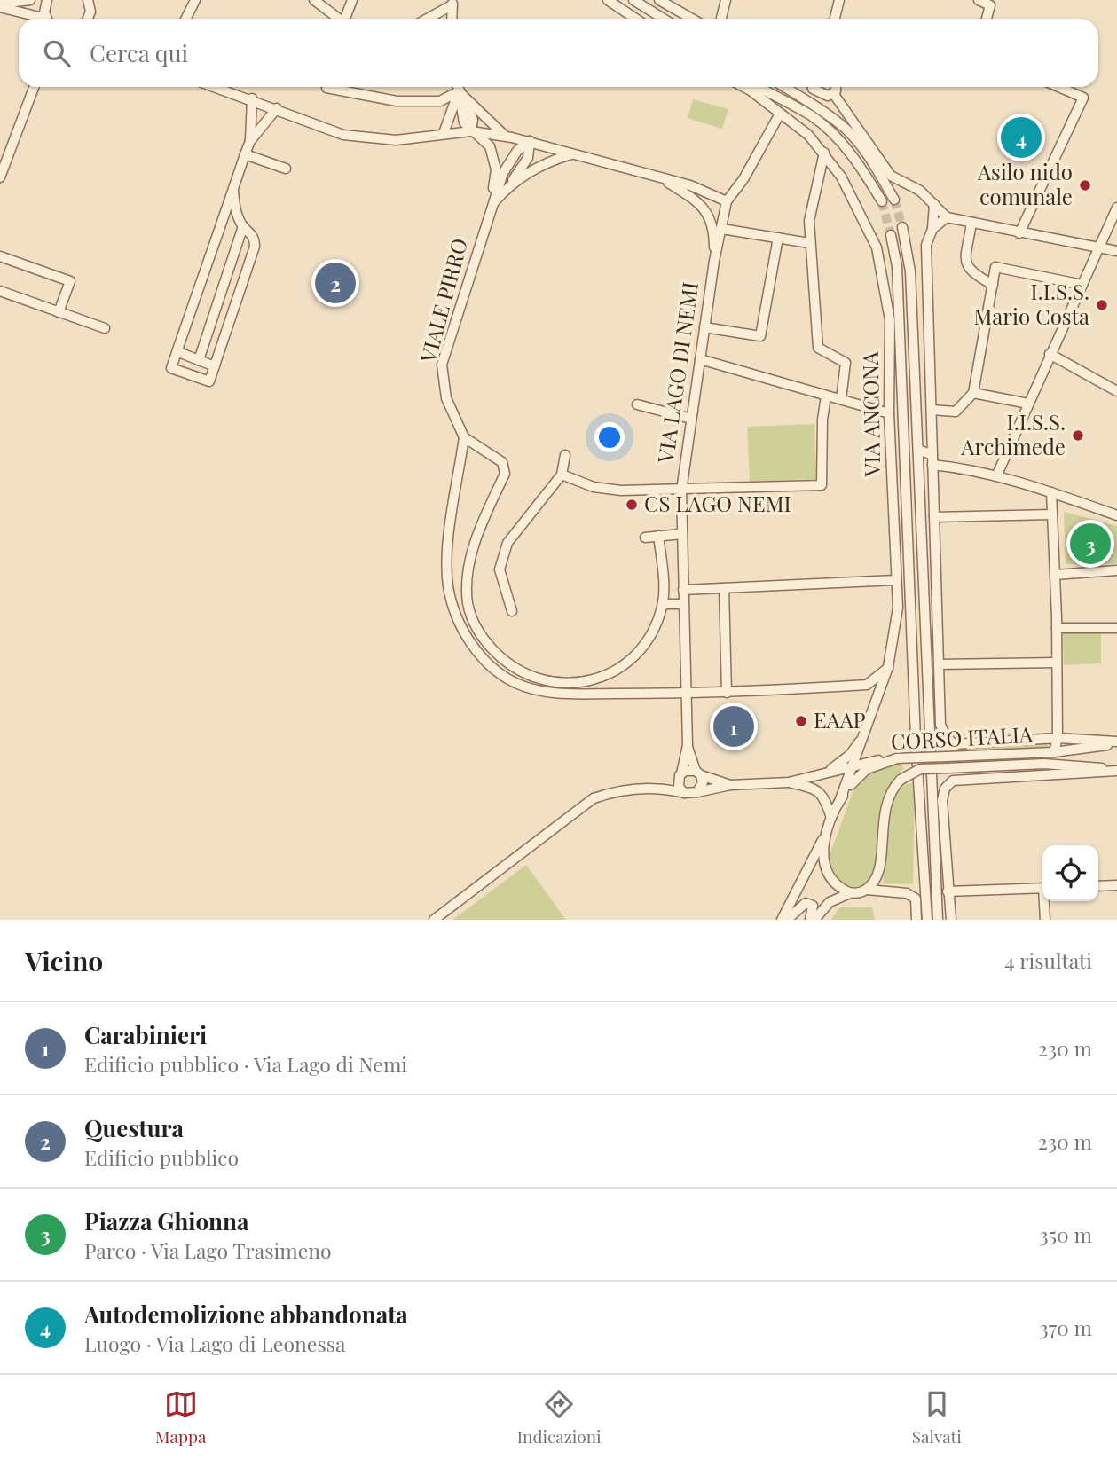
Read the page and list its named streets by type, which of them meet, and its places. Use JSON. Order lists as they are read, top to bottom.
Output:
{
  "streets": {
    "street": [
      "VIALE PIRRO",
      "VIA LAGO DI NEMI",
      "VIA ANCONA",
      "CORSO ITALIA"
    ]
  },
  "crossings": [
    ["VIA ANCONA", "CORSO ITALIA"]
  ],
  "places": [
    "Asilo nido comunale",
    "I.I.S.S. Mario Costa",
    "I.I.S.S. Archimede",
    "CS LAGO NEMI",
    "EAAP"
  ],
  "page": {
    "search": "Cerca qui",
    "pins": [
      "4",
      "2",
      "3",
      "1"
    ],
    "heading": ["Vicino", "4 risultati"],
    "list": [
      {
        "mark": "1",
        "name": "Carabinieri",
        "note": "Edificio pubblico · Via Lago di Nemi",
        "value": "230 m"
      },
      {
        "mark": "2",
        "name": "Questura",
        "note": "Edificio pubblico",
        "value": "230 m"
      },
      {
        "mark": "3",
        "name": "Piazza Ghionna",
        "note": "Parco · Via Lago Trasimeno",
        "value": "350 m"
      },
      {
        "mark": "4",
        "name": "Autodemolizione abbandonata",
        "note": "Luogo · Via Lago di Leonessa",
        "value": "370 m"
      }
    ],
    "nav": ["Mappa", "Indicazioni", "Salvati"]
  }
}
